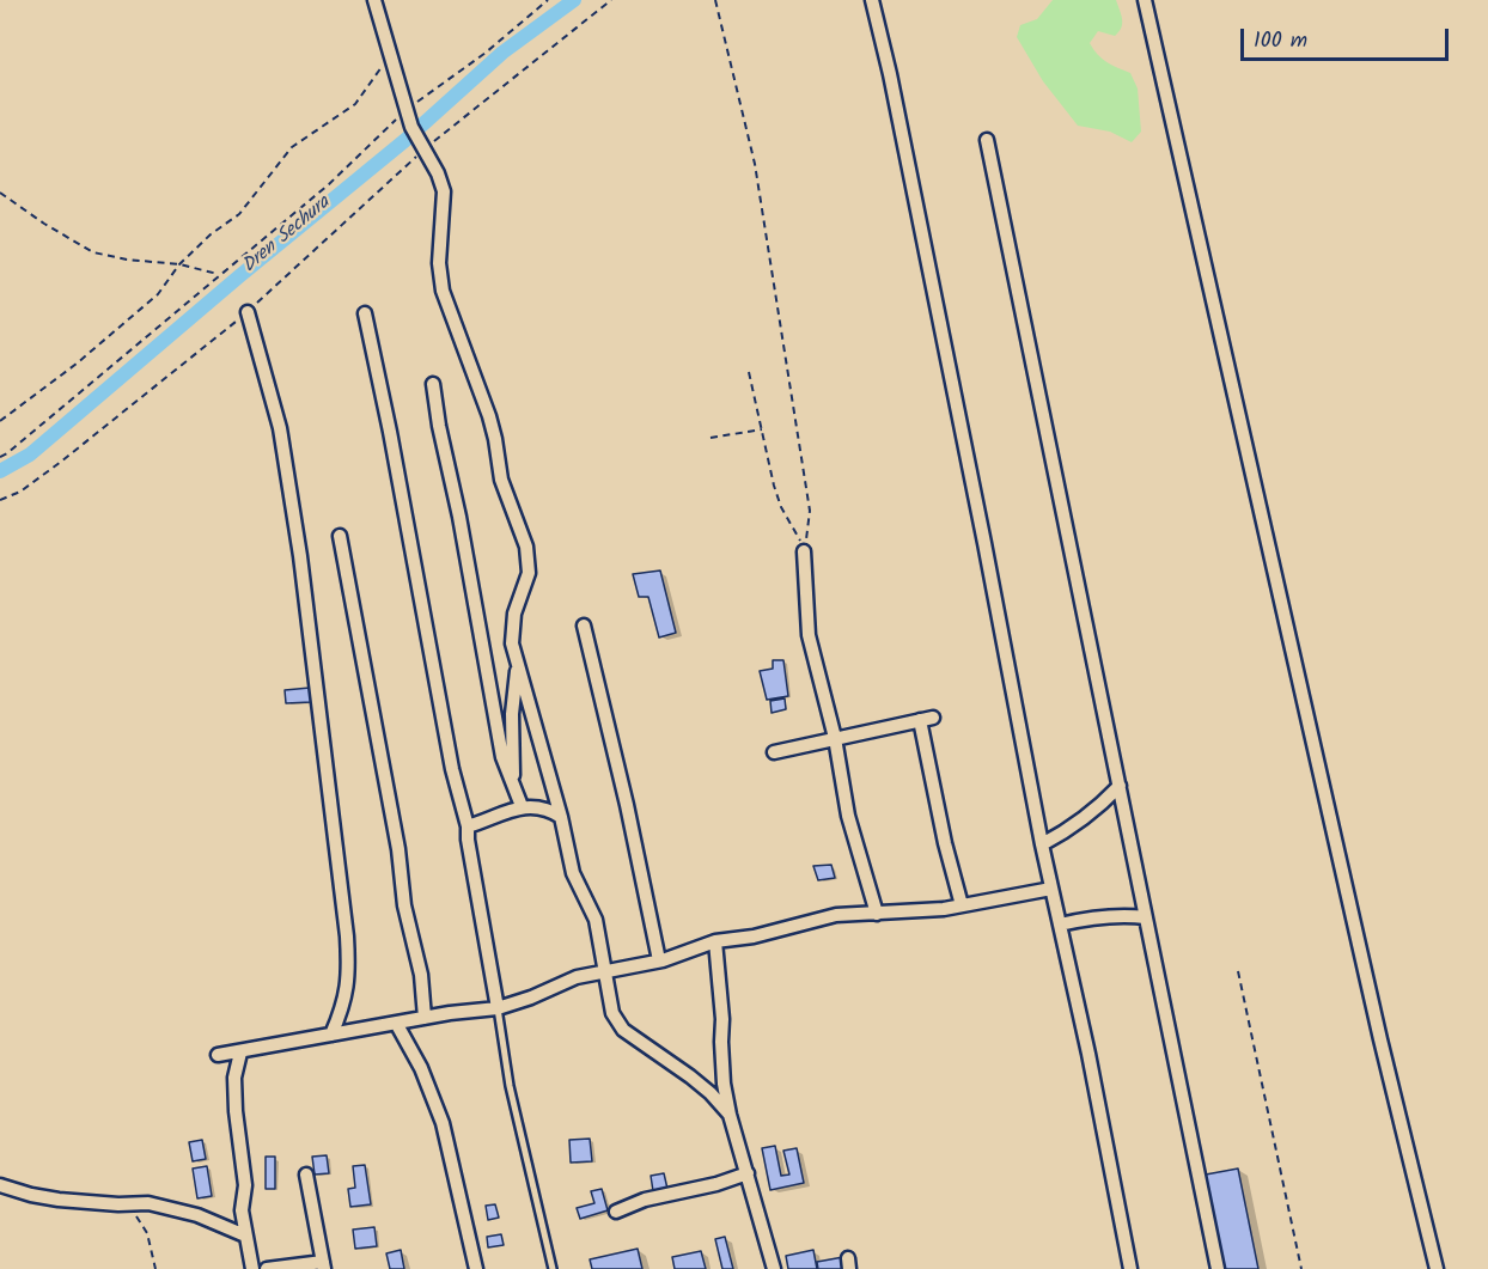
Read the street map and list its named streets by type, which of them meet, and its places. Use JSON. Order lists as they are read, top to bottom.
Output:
{
  "water": ["Dren Sechura"],
  "scale_bar": "100 m"
}
